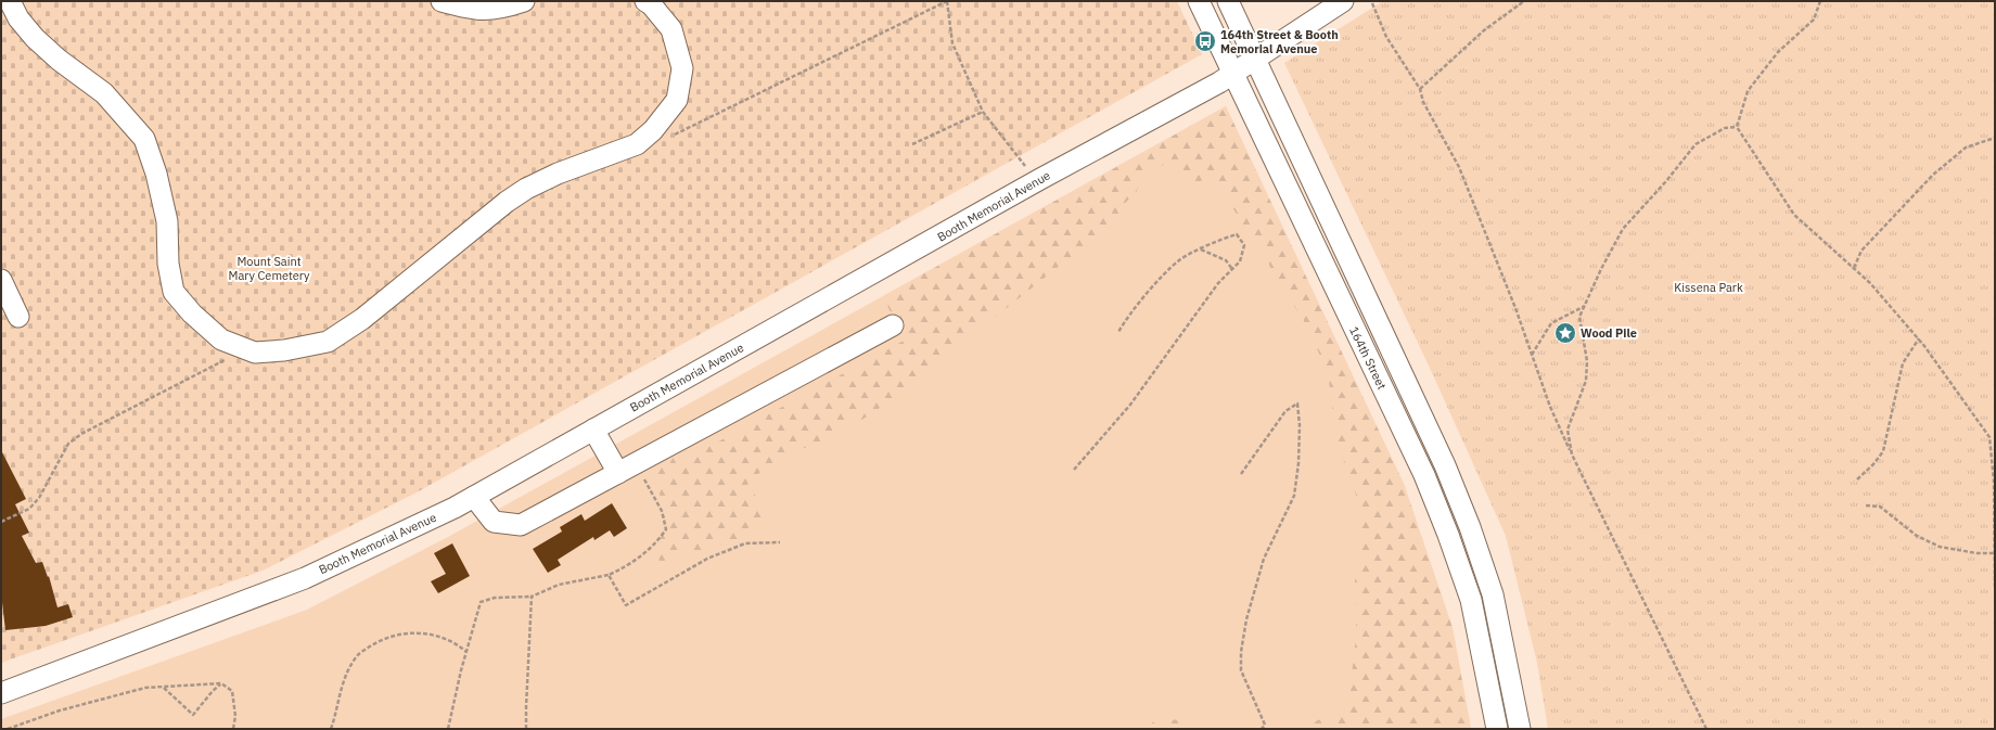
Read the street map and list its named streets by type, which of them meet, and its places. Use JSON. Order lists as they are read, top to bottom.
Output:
{
  "streets": {
    "street": ["Booth Memorial Avenue", "164th Street"]
  },
  "crossings": [
    ["Booth Memorial Avenue", "164th Street"]
  ],
  "parks": ["Mount Saint Mary Cemetery", "Kissena Park"],
  "places": {
    "bus stop": ["164th Street & Booth Memorial Avenue"],
    "place": ["Wood Pile"]
  }
}
